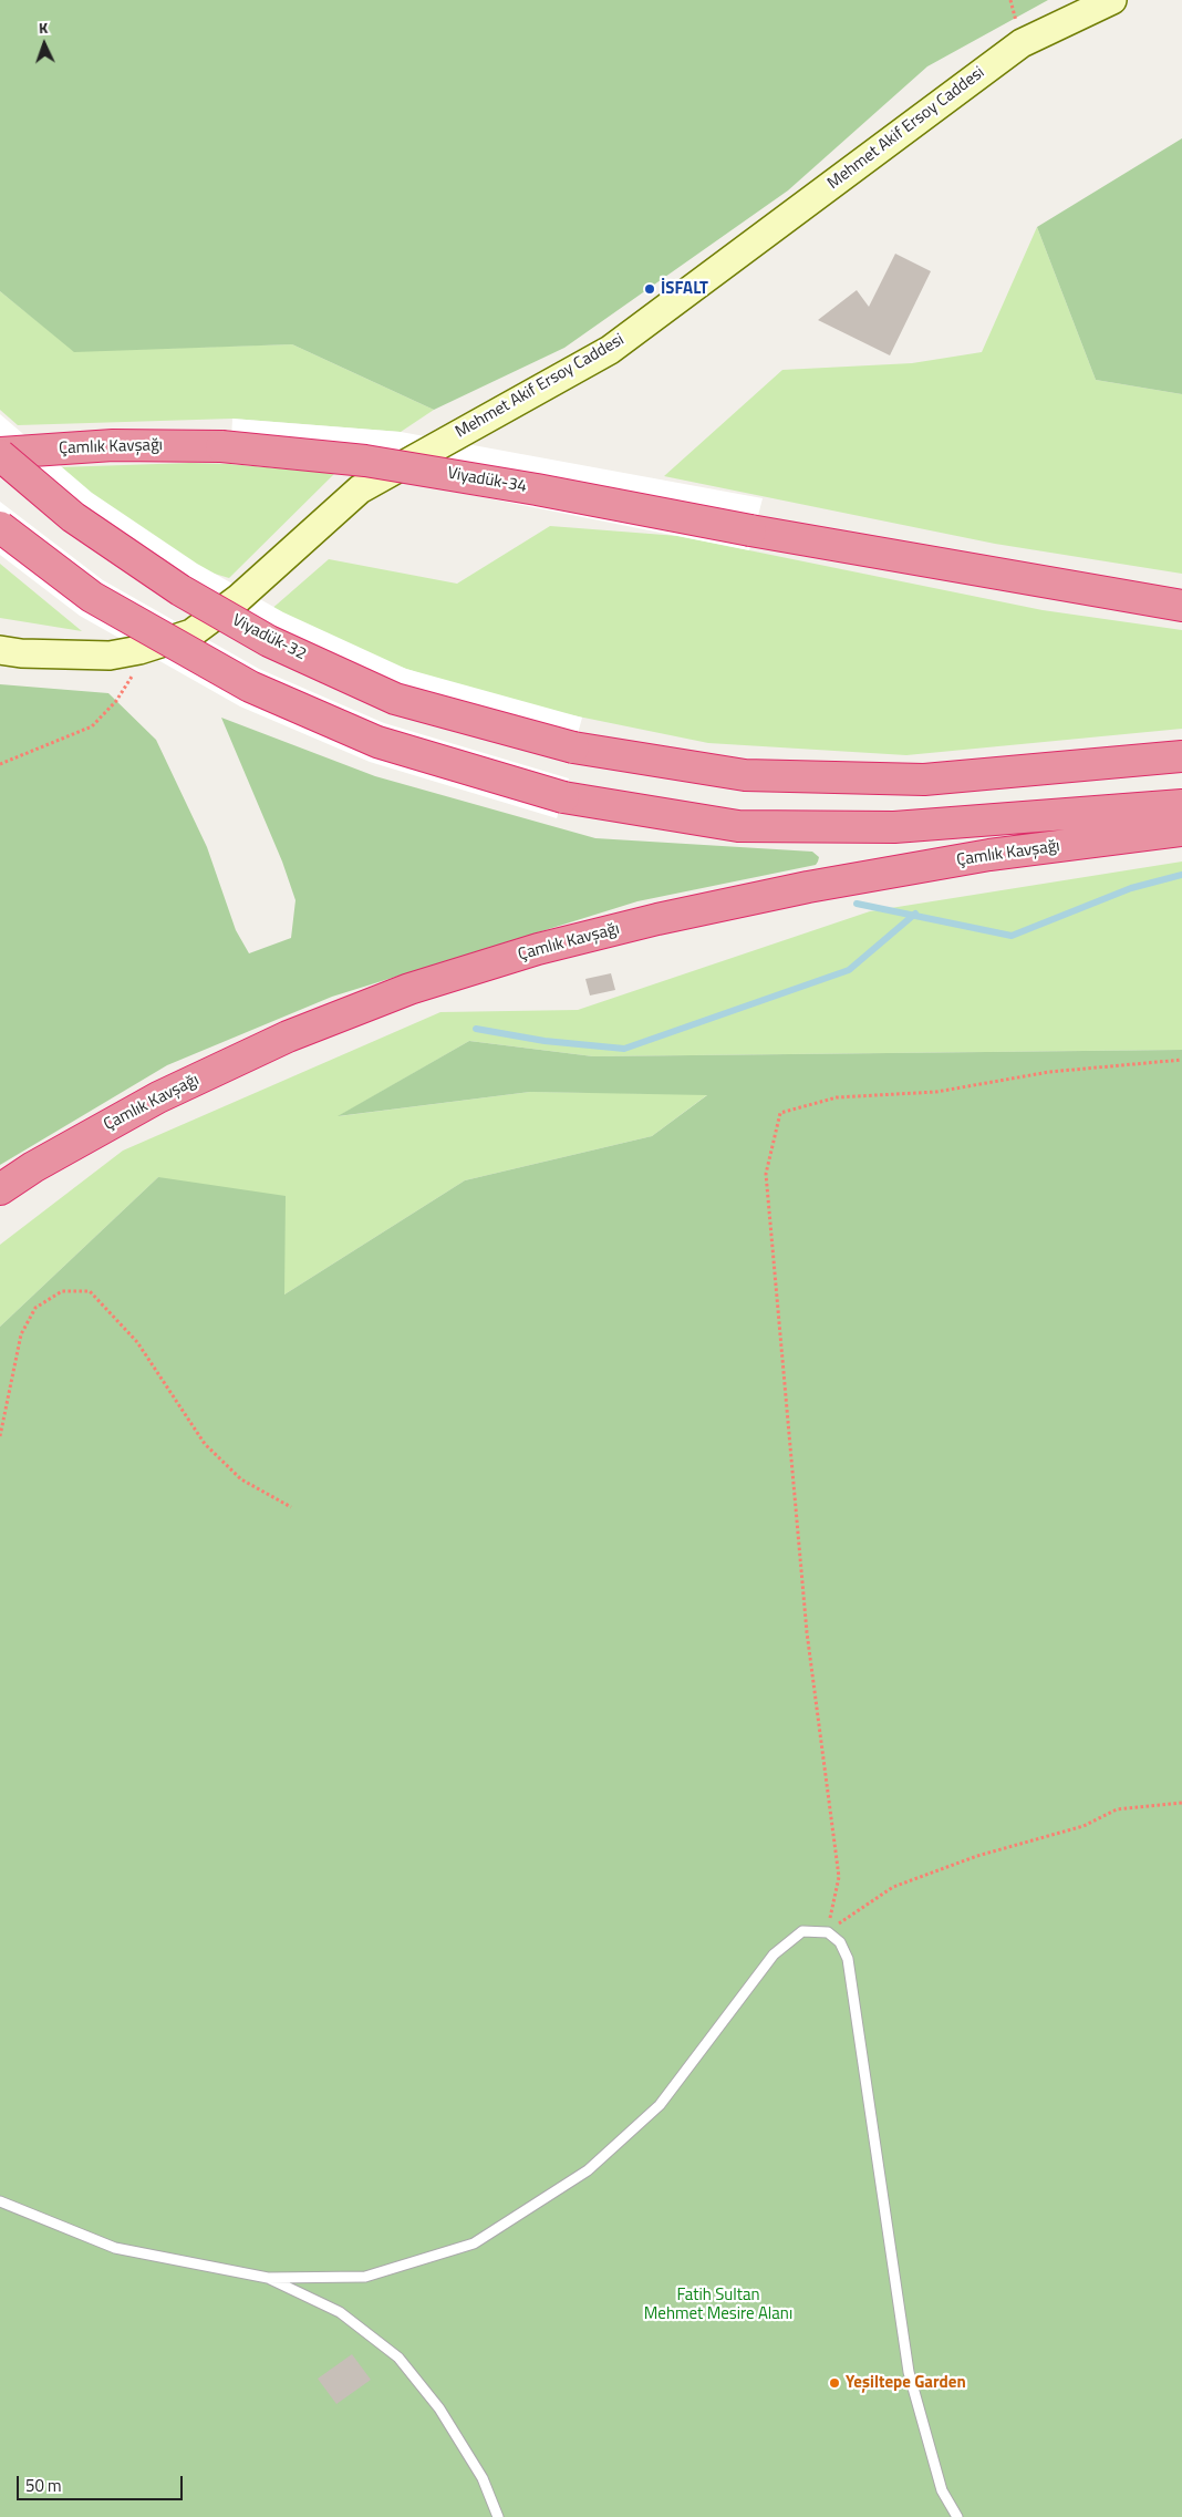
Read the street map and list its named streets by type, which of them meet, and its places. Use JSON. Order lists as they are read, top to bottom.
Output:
{
  "streets": {
    "highway": ["Çamlık Kavşağı", "Viyadük-34", "Viyadük-32"],
    "main road": ["Mehmet Akif Ersoy Caddesi"]
  },
  "crossings": [
    ["Çamlık Kavşağı", "Viyadük-34"],
    ["Çamlık Kavşağı", "Viyadük-32"]
  ],
  "parks": ["Fatih Sultan Mehmet Mesire Alanı"],
  "places": ["İSFALT", "Yeşiltepe Garden"],
  "scale_bar": "50 m",
  "north": "top"
}
